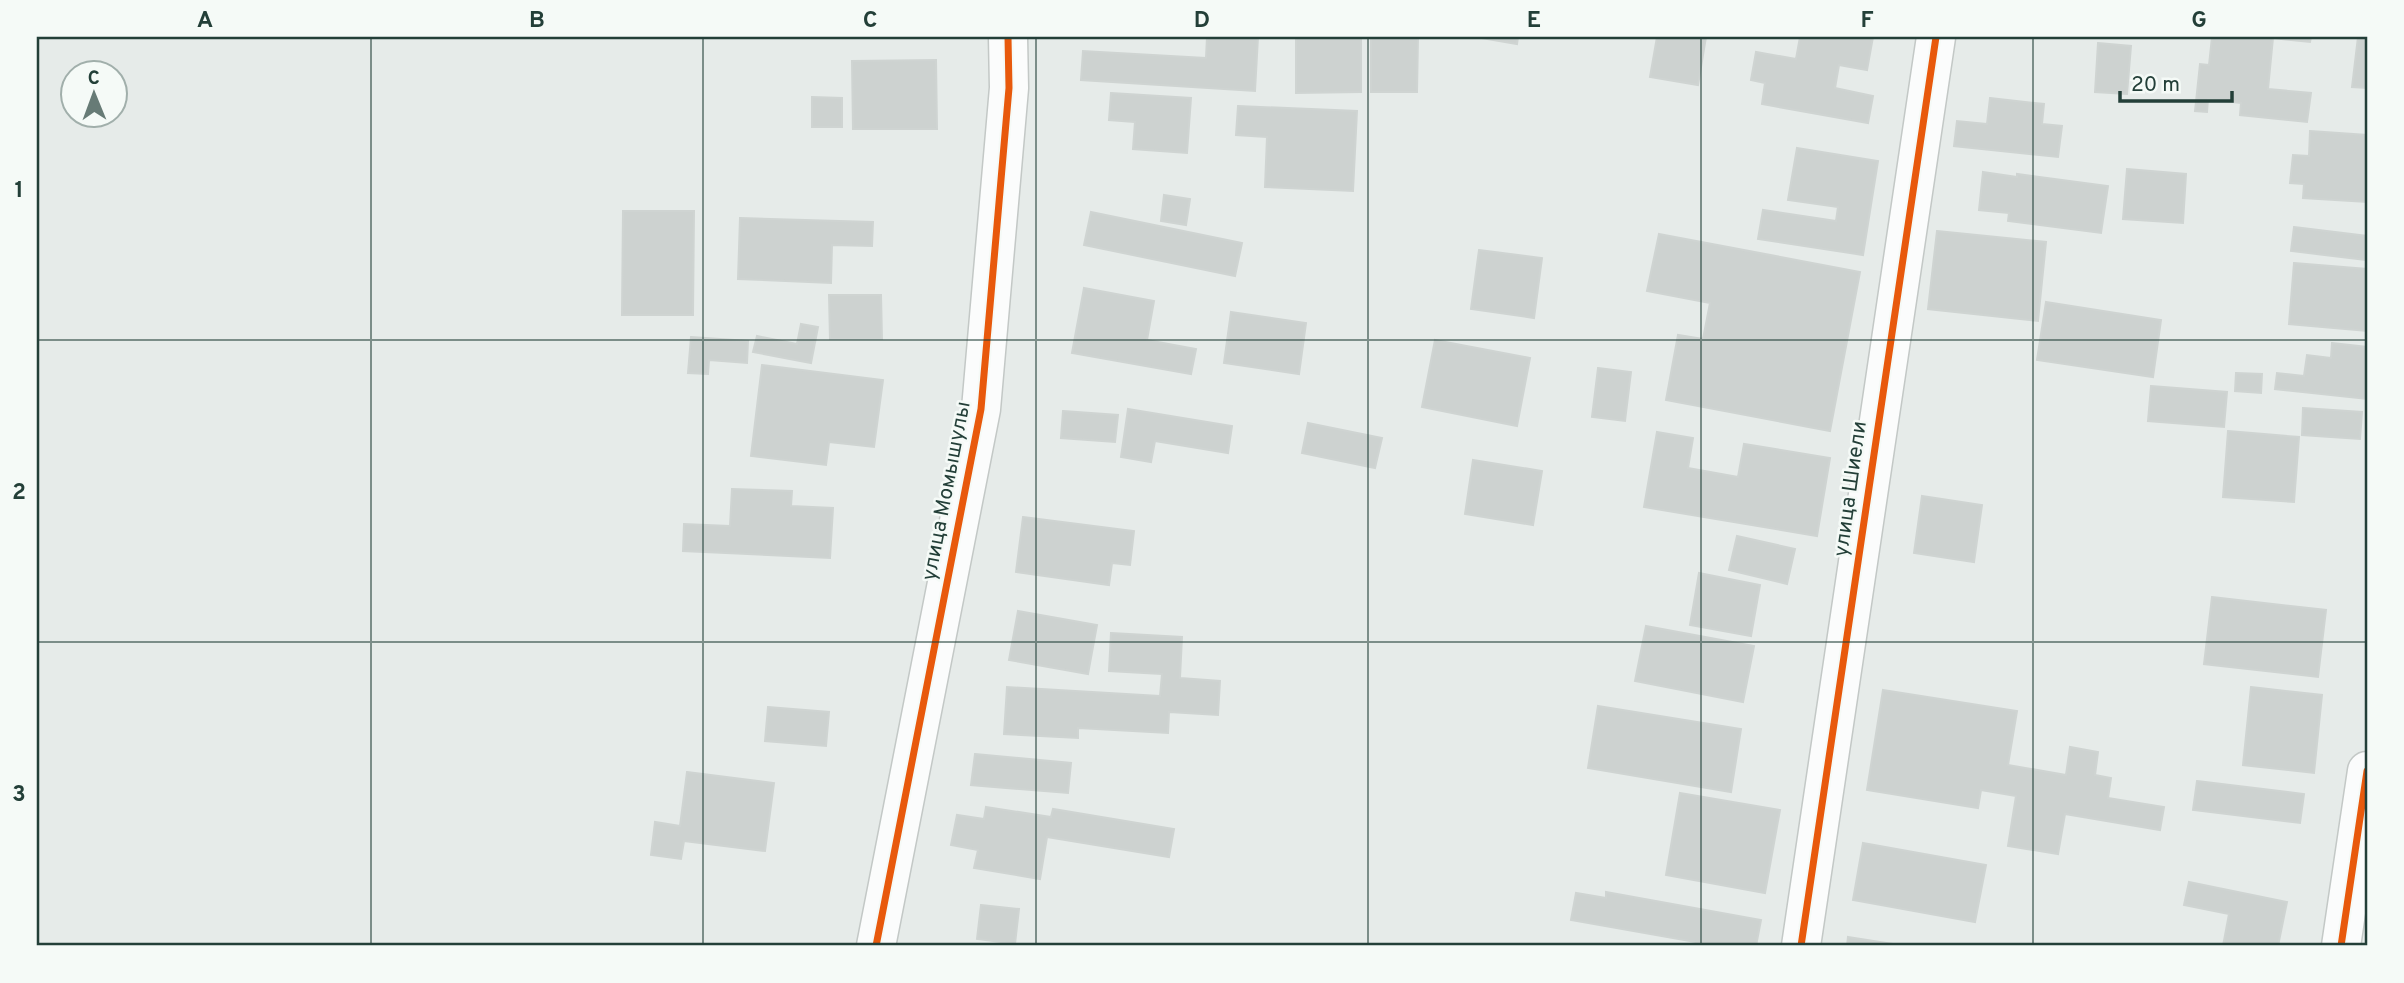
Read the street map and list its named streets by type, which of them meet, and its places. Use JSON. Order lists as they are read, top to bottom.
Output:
{
  "streets": {
    "street": ["улица Шиели", "улица Момышулы"]
  },
  "scale_bar": "20 m",
  "north": "top",
  "grid": {
    "columns": [
      "A",
      "B",
      "C",
      "D",
      "E",
      "F",
      "G"
    ],
    "rows": ["1", "2", "3"]
  }
}
